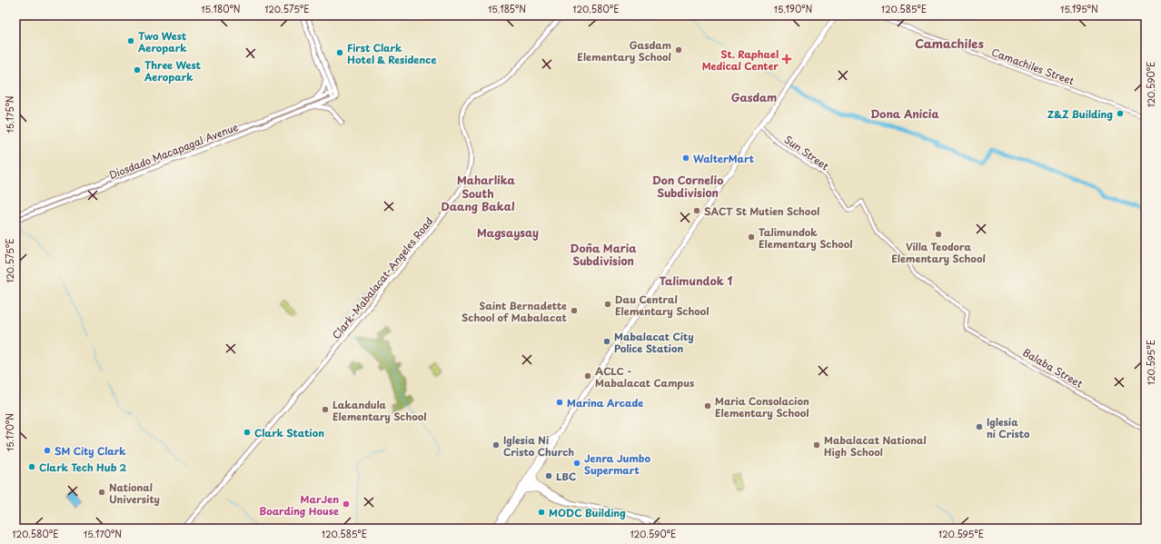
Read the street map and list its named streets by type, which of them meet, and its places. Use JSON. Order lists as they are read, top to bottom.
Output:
{
  "streets": {
    "main road": ["Diosdado Macapagal Avenue", "Clark-Mabalacat-Angeles Road"],
    "street": ["Camachiles Street", "Sun Street", "Balaba Street"]
  },
  "crossings": [
    ["Sun Street", "Balaba Street"]
  ],
  "districts": [
    "Camachiles",
    "Gasdam",
    "Dona Anicia",
    "Maharlika",
    "Don Cornelio Subdivision",
    "South Daang Bakal",
    "Magsaysay",
    "Doña Maria Subdivision",
    "Talimundok 1"
  ],
  "places": {
    "other": [
      "Two West Aeropark",
      "Gasdam Elementary School",
      "First Clark Hotel & Residence",
      "Three West Aeropark",
      "Z&Z Building",
      "WalterMart",
      "SACT St Mutien School",
      "Villa Teodora Elementary School",
      "Talimundok Elementary School",
      "Dau Central Elementary School",
      "Saint Bernadette School of Mabalacat",
      "Mabalacat City Police Station",
      "ACLC - Mabalacat Campus",
      "Marina Arcade",
      "Maria Consolacion Elementary School",
      "Lakandula Elementary School",
      "Iglesia ni Cristo",
      "Clark Station",
      "Iglesia Ni Cristo Church",
      "Mabalacat National High School",
      "SM City Clark",
      "Jenra Jumbo Supermart",
      "Clark Tech Hub 2",
      "LBC",
      "National University",
      "MarJen Boarding House",
      "MODC Building"
    ],
    "health": ["St. Raphael Medical Center"]
  },
  "coordinates": [
    "15.180°N",
    "120.575°E",
    "15.185°N",
    "120.580°E",
    "15.190°N",
    "120.585°E",
    "15.195°N",
    "120.590°E",
    "15.175°N",
    "120.595°E",
    "15.170°N"
  ]
}
